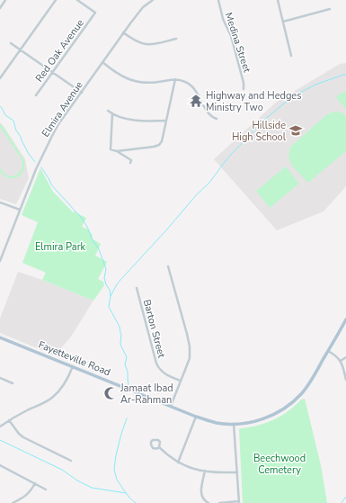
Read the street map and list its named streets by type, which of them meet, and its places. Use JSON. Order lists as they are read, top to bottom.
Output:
{
  "streets": {
    "main road": ["Fayetteville Road"],
    "street": [
      "Medina Street",
      "Red Oak Avenue",
      "Elmira Avenue",
      "Barton Street"
    ]
  },
  "parks": ["Elmira Park", "Beechwood Cemetery"],
  "places": {
    "temple": ["Highway and Hedges Ministry Two"],
    "school or university": ["Hillside High School"],
    "mosque": ["Jamaat Ibad Ar-Rahman"]
  }
}
